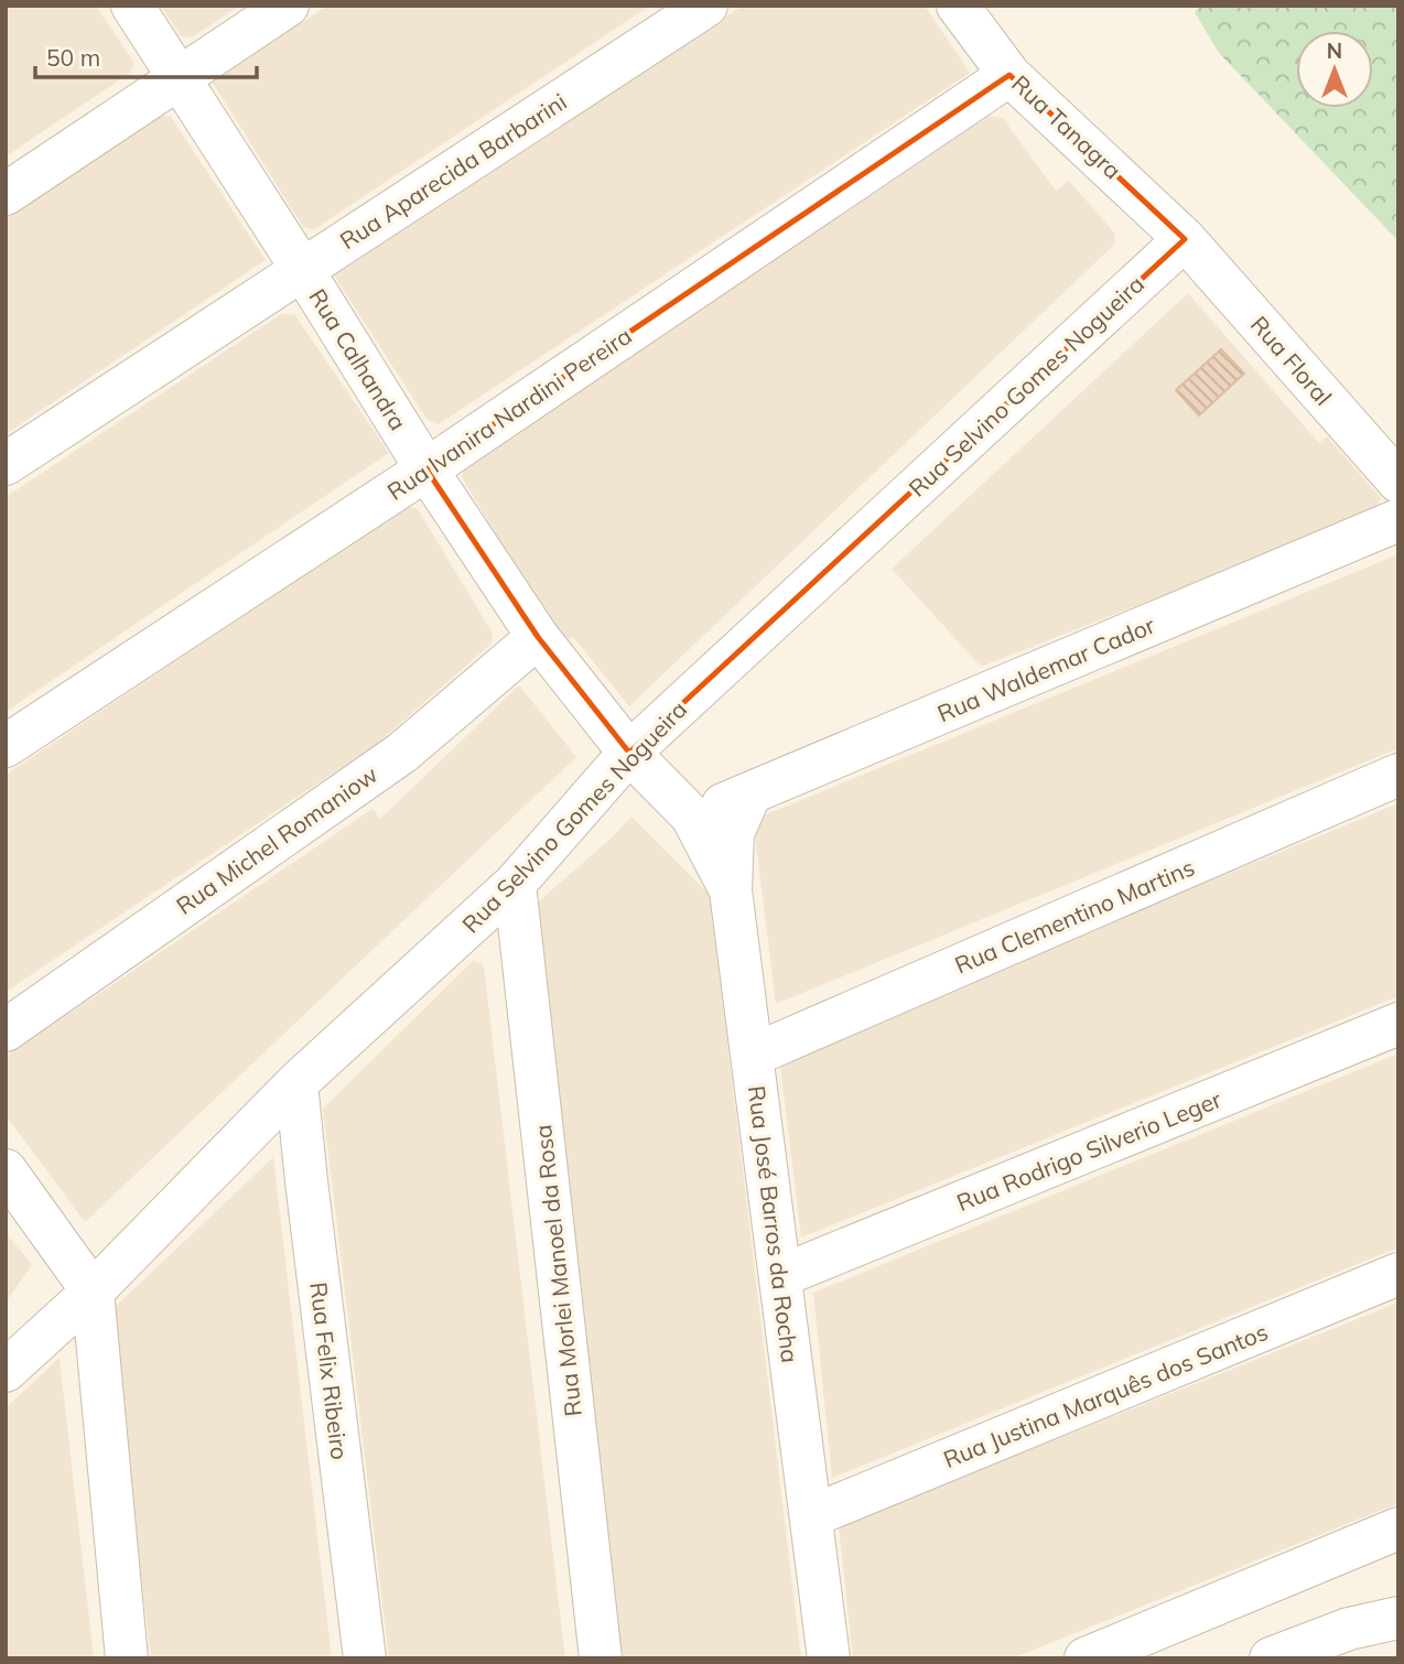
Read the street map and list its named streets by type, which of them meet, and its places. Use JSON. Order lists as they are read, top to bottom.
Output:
{
  "streets": {
    "street": [
      "Rua Tanagra",
      "Rua Aparecida Barbarini",
      "Rua Calhandra",
      "Rua Floral",
      "Rua Selvino Gomes Nogueira",
      "Rua Ivanira Nardini Pereira",
      "Rua Waldemar Cador",
      "Rua Michel Romaniow",
      "Rua Clementino Martins",
      "Rua Rodrigo Silverio Leger",
      "Rua José Barros da Rocha",
      "Rua Morlei Manoel da Rosa",
      "Rua Felix Ribeiro",
      "Rua Justina Marquês dos Santos"
    ]
  },
  "crossings": [
    ["Rua Tanagra", "Rua Floral"],
    ["Rua Tanagra", "Rua Selvino Gomes Nogueira"],
    ["Rua Tanagra", "Rua Ivanira Nardini Pereira"],
    ["Rua Aparecida Barbarini", "Rua Calhandra"],
    ["Rua Calhandra", "Rua Selvino Gomes Nogueira"],
    ["Rua Calhandra", "Rua Ivanira Nardini Pereira"],
    ["Rua Calhandra", "Rua Waldemar Cador"],
    ["Rua Calhandra", "Rua Michel Romaniow"],
    ["Rua Calhandra", "Rua José Barros da Rocha"],
    ["Rua Floral", "Rua Selvino Gomes Nogueira"],
    ["Rua Selvino Gomes Nogueira", "Rua Morlei Manoel da Rosa"],
    ["Rua Selvino Gomes Nogueira", "Rua Felix Ribeiro"],
    ["Rua Waldemar Cador", "Rua José Barros da Rocha"],
    ["Rua Clementino Martins", "Rua José Barros da Rocha"],
    ["Rua Rodrigo Silverio Leger", "Rua José Barros da Rocha"],
    ["Rua José Barros da Rocha", "Rua Justina Marquês dos Santos"]
  ],
  "scale_bar": "50 m",
  "north": "top"
}
